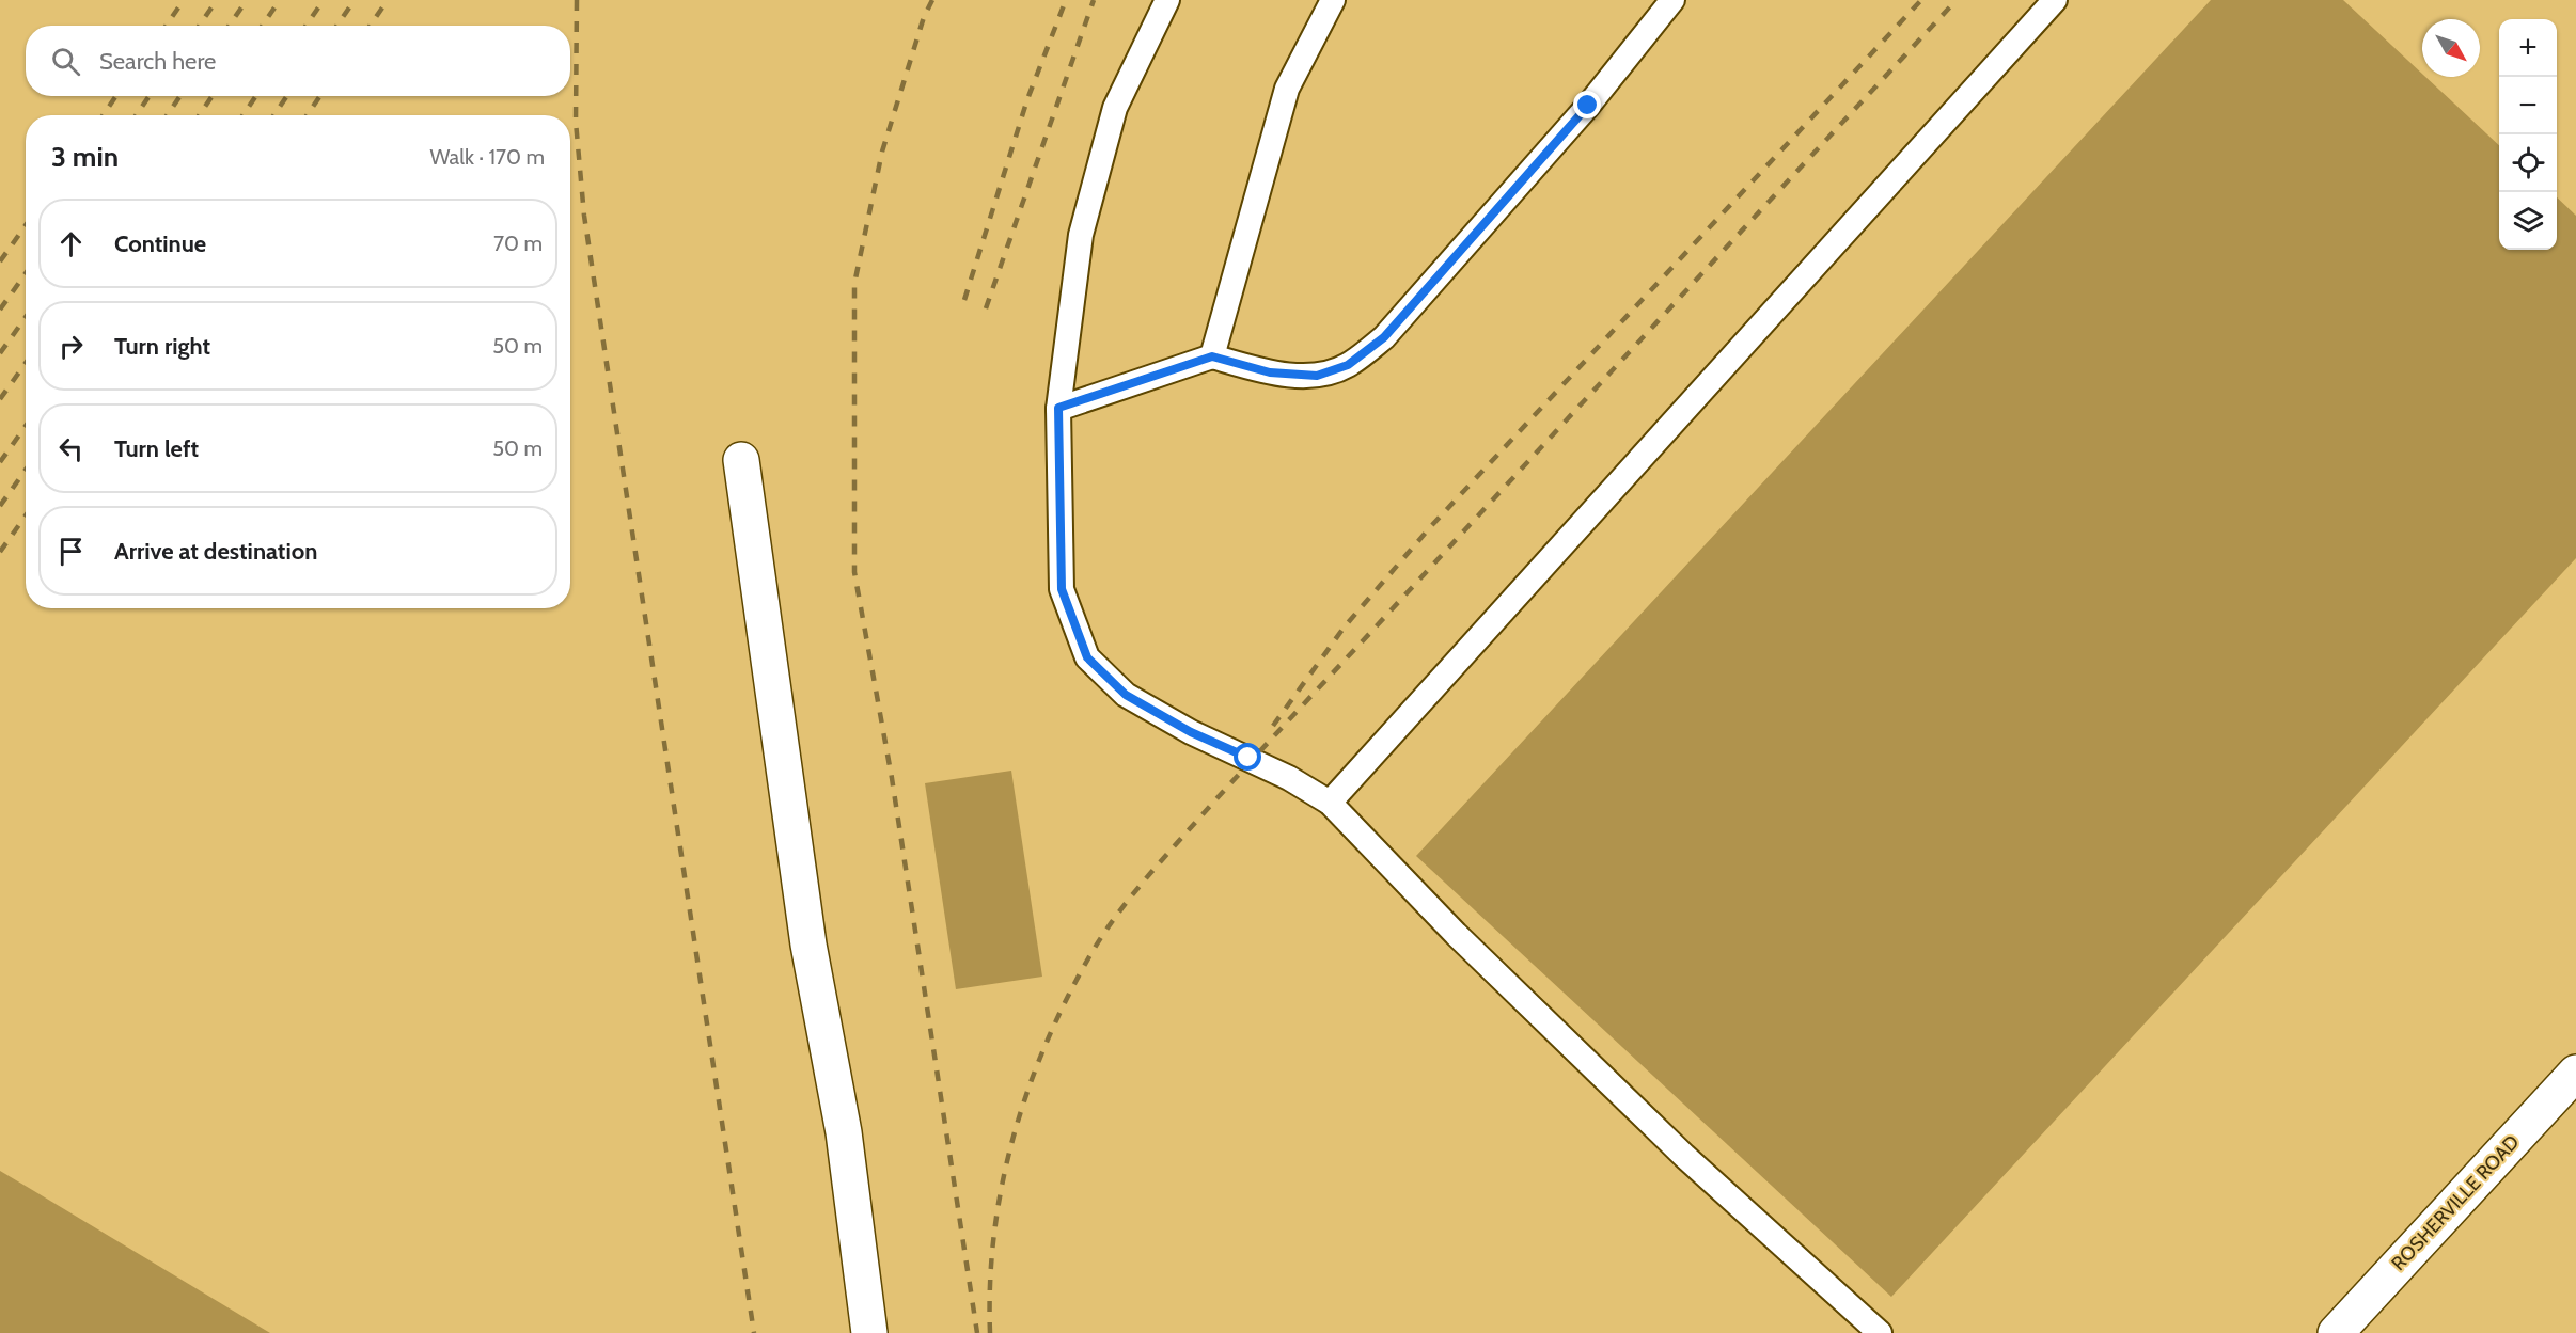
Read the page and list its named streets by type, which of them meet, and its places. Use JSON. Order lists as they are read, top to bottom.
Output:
{
  "streets": {
    "street": ["ROSHERVILLE ROAD"]
  },
  "north": "bottom right",
  "page": {
    "map_buttons": ["+", "−"],
    "search": "Search here",
    "heading": ["3 min", "Walk · 170 m"],
    "list": [
      ["Continue", "70 m"],
      ["Turn right", "50 m"],
      ["Turn left", "50 m"],
      "Arrive at destination"
    ]
  }
}
